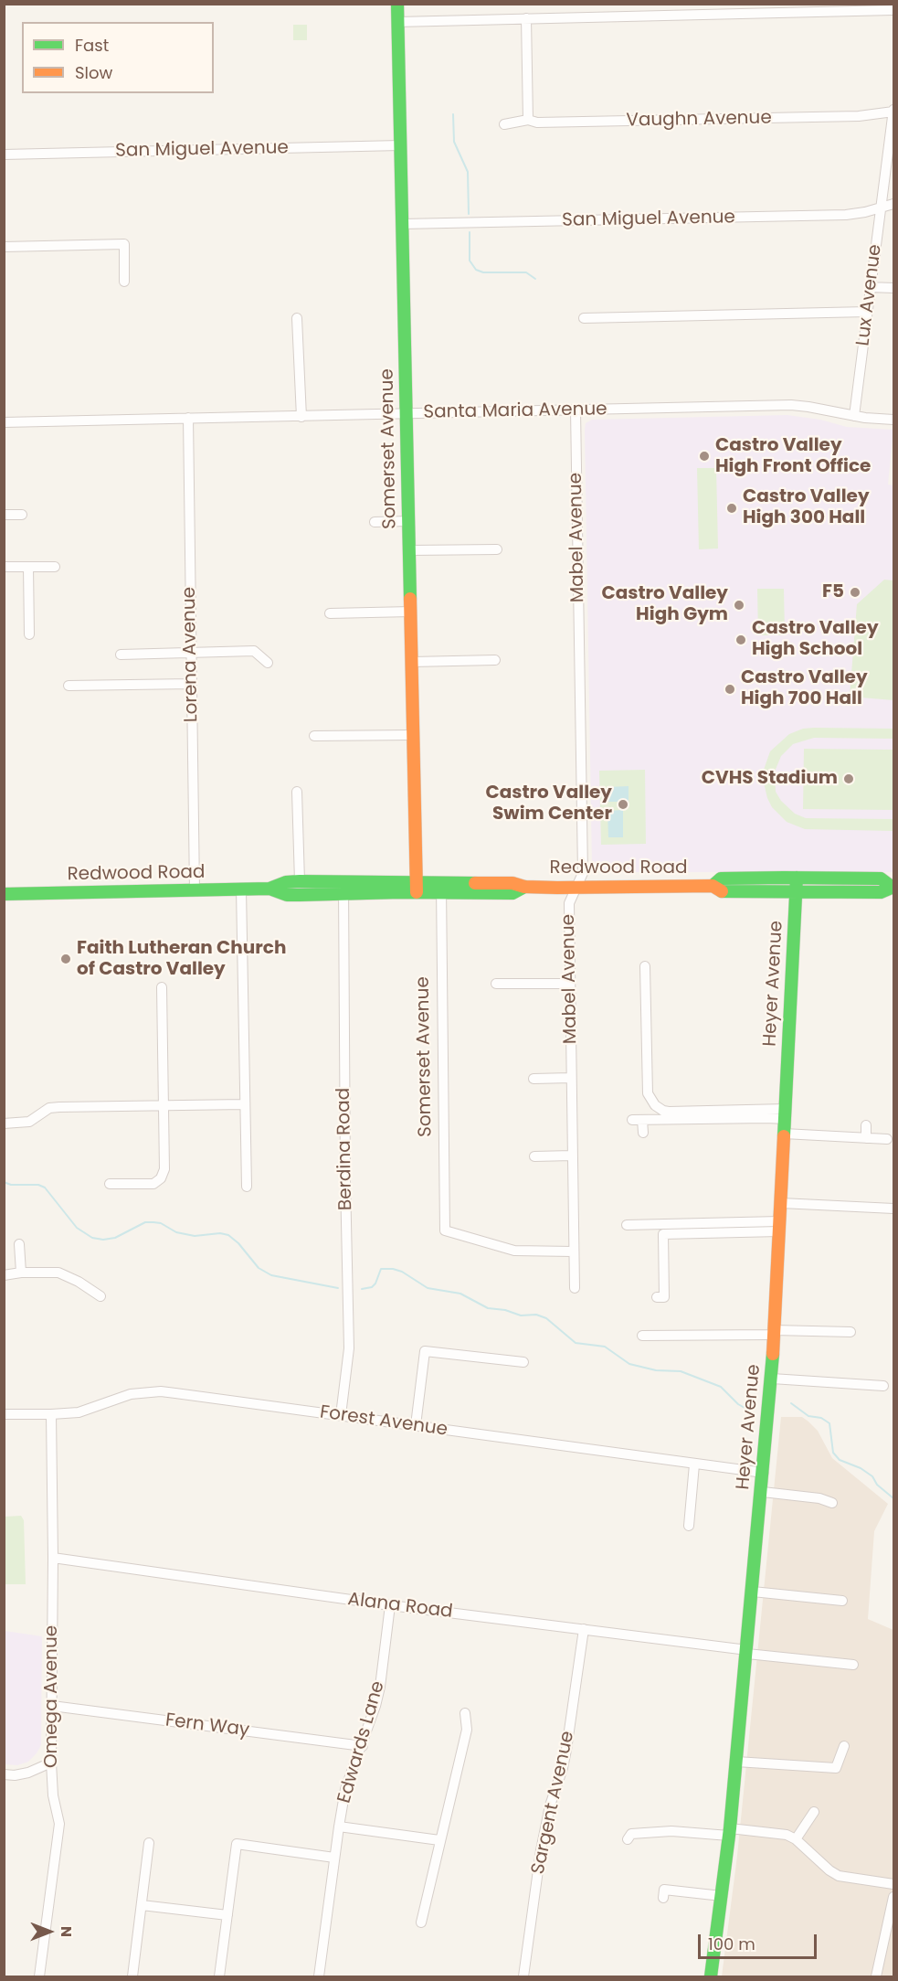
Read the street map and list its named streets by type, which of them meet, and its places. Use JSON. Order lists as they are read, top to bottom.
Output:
{
  "streets": {
    "street": [
      "Vaughn Avenue",
      "San Miguel Avenue",
      "Lux Avenue",
      "Santa Maria Avenue",
      "Somerset Avenue",
      "Mabel Avenue",
      "Lorena Avenue",
      "Redwood Road",
      "Heyer Avenue",
      "Berdina Road",
      "Forest Avenue",
      "Alana Road",
      "Omega Avenue",
      "Fern Way",
      "Edwards Lane",
      "Sargent Avenue"
    ]
  },
  "crossings": [
    ["Vaughn Avenue", "Lux Avenue"],
    ["San Miguel Avenue", "Lux Avenue"],
    ["San Miguel Avenue", "Somerset Avenue"],
    ["Lux Avenue", "Santa Maria Avenue"],
    ["Santa Maria Avenue", "Somerset Avenue"],
    ["Santa Maria Avenue", "Mabel Avenue"],
    ["Santa Maria Avenue", "Lorena Avenue"],
    ["Somerset Avenue", "Mabel Avenue"],
    ["Somerset Avenue", "Redwood Road"],
    ["Mabel Avenue", "Redwood Road"],
    ["Lorena Avenue", "Redwood Road"],
    ["Redwood Road", "Heyer Avenue"],
    ["Redwood Road", "Berdina Road"],
    ["Heyer Avenue", "Forest Avenue"],
    ["Heyer Avenue", "Alana Road"],
    ["Berdina Road", "Forest Avenue"],
    ["Forest Avenue", "Omega Avenue"],
    ["Alana Road", "Omega Avenue"],
    ["Alana Road", "Edwards Lane"],
    ["Alana Road", "Sargent Avenue"],
    ["Omega Avenue", "Fern Way"],
    ["Fern Way", "Edwards Lane"]
  ],
  "places": [
    "Castro Valley High Front Office",
    "Castro Valley High 300 Hall",
    "F5",
    "Castro Valley High Gym",
    "Castro Valley High School",
    "Castro Valley High 700 Hall",
    "CVHS Stadium",
    "Castro Valley Swim Center",
    "Faith Lutheran Church of Castro Valley"
  ],
  "legend": ["Fast", "Slow"],
  "scale_bar": "100 m",
  "north": "right"
}
